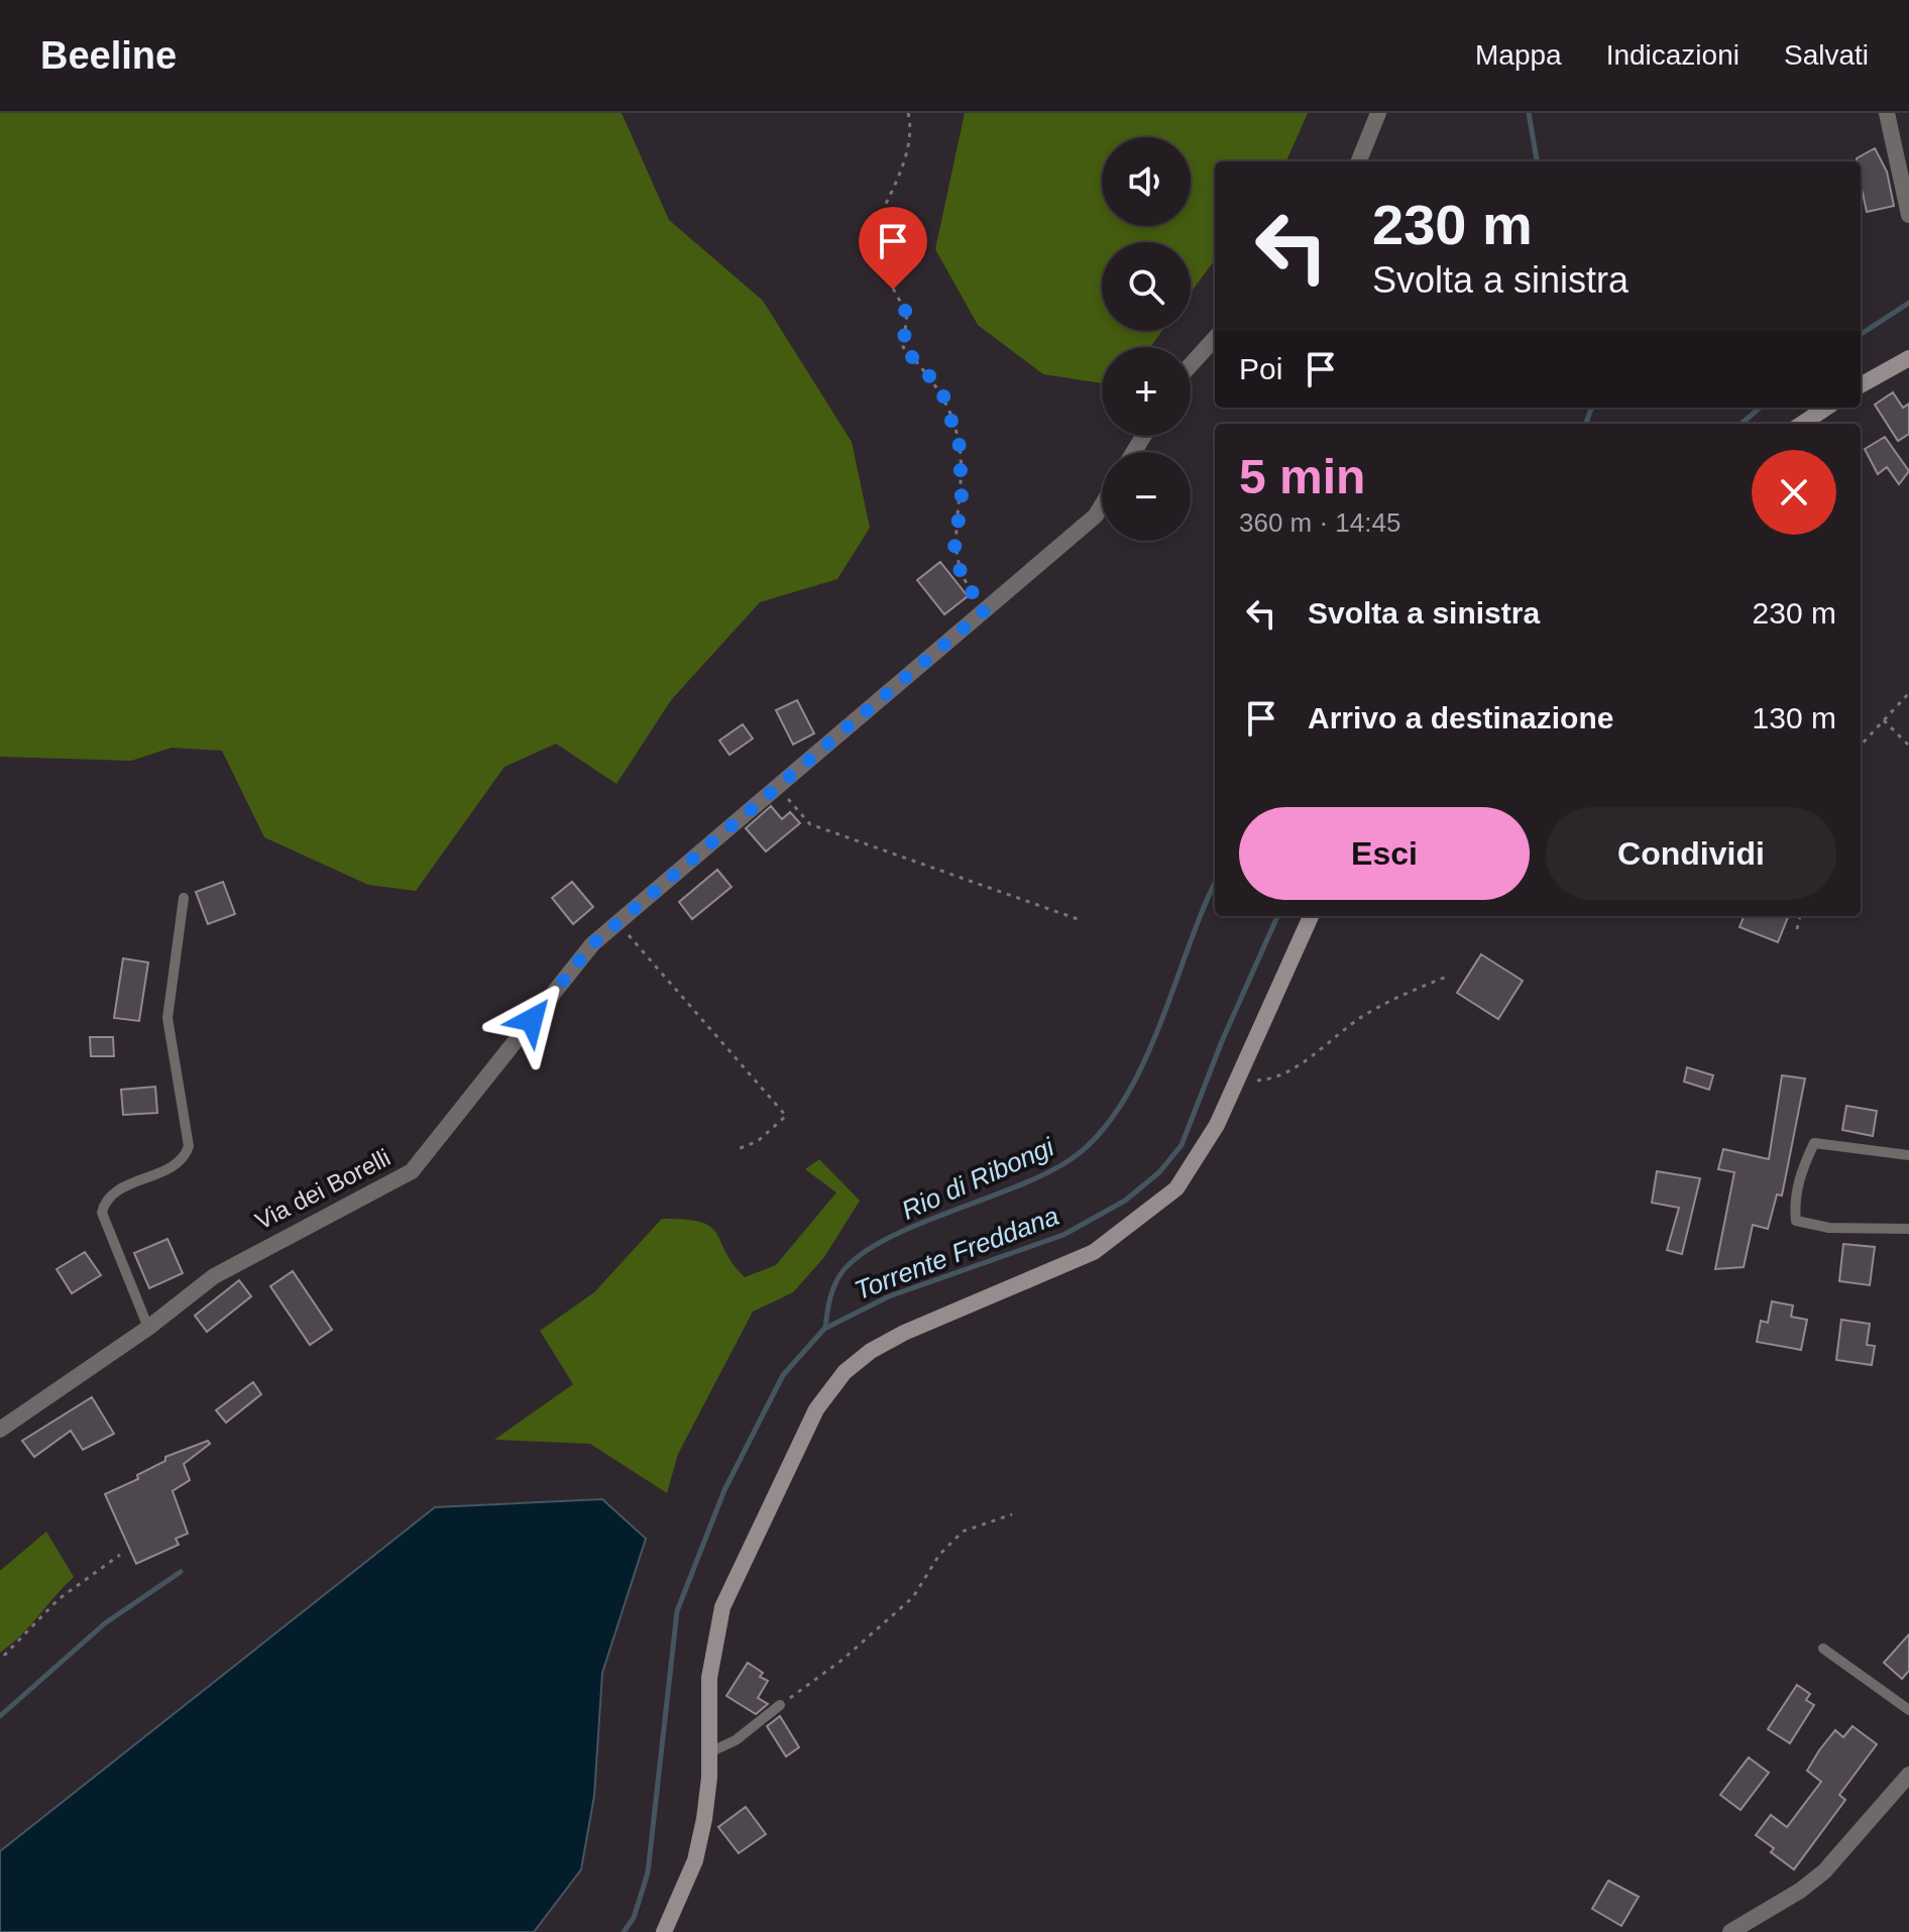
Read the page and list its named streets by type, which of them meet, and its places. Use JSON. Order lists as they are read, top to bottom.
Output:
{
  "streets": {
    "street": ["Via dei Borelli"]
  },
  "water": ["Rio di Ribongi", "Torrente Freddana"],
  "page": {
    "header": "Beeline",
    "nav": ["Mappa", "Indicazioni", "Salvati"],
    "map_buttons": ["+", "−"],
    "turn": ["230 m", "Svolta a sinistra"],
    "then": "Poi",
    "heading": ["5 min", "360 m · 14:45"],
    "list": [
      {
        "name": "Svolta a sinistra",
        "value": "230 m"
      },
      {
        "name": "Arrivo a destinazione",
        "value": "130 m"
      }
    ],
    "buttons": ["Esci", "Condividi"]
  }
}
